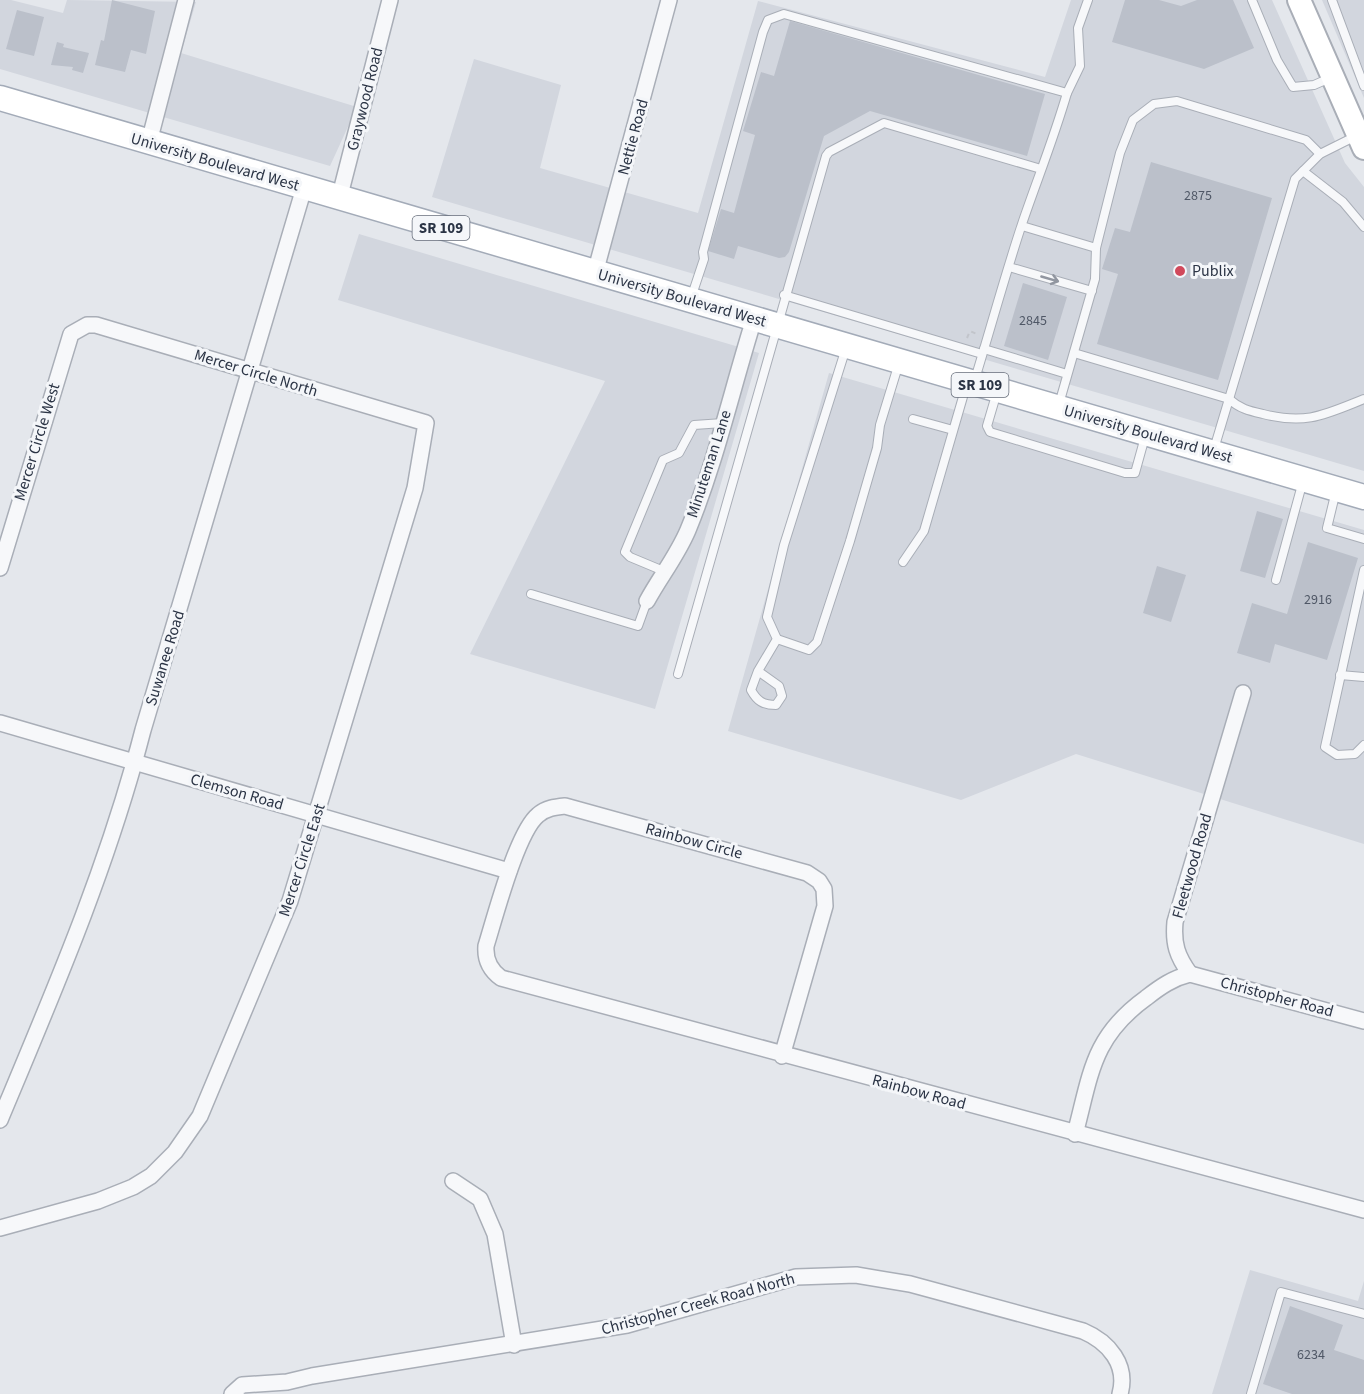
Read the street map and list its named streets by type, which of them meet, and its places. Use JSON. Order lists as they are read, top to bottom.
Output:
{
  "streets": {
    "main road": ["University Boulevard West", "SR 109"],
    "street": [
      "Graywood Road",
      "Nettie Road",
      "Mercer Circle North",
      "Mercer Circle West",
      "Minuteman Lane",
      "Suwanee Road",
      "Clemson Road",
      "Rainbow Circle",
      "Mercer Circle East",
      "Fleetwood Road",
      "Christopher Road",
      "Rainbow Road",
      "Christopher Creek Road North"
    ]
  },
  "crossings": [
    ["Graywood Road", "University Boulevard West"],
    ["Nettie Road", "University Boulevard West"],
    ["University Boulevard West", "Minuteman Lane"],
    ["University Boulevard West", "Suwanee Road"],
    ["Mercer Circle North", "Mercer Circle West"],
    ["Mercer Circle North", "Suwanee Road"],
    ["Mercer Circle North", "Mercer Circle East"],
    ["Suwanee Road", "Clemson Road"],
    ["Clemson Road", "Rainbow Circle"],
    ["Clemson Road", "Mercer Circle East"],
    ["Rainbow Circle", "Rainbow Road"],
    ["Fleetwood Road", "Christopher Road"]
  ],
  "places": ["Publix"],
  "house_numbers": [
    "2875",
    "2845",
    "2916",
    "6234"
  ]
}
